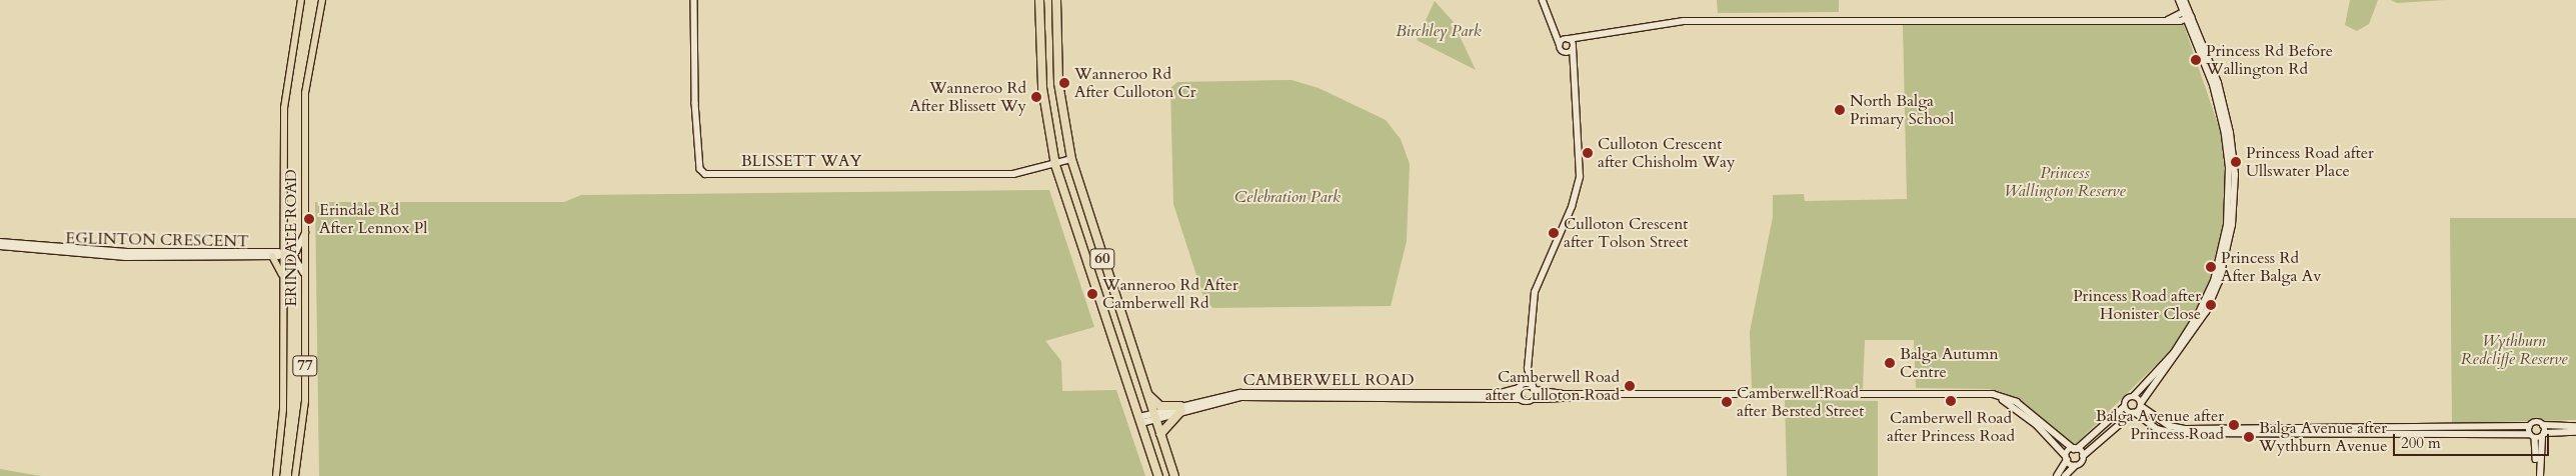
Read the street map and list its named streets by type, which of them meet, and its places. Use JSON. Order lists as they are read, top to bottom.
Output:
{
  "streets": {
    "highway": ["60"],
    "main road": ["ERINDALE ROAD", "77"],
    "street": ["BLISSETT WAY", "EGLINTON CRESCENT", "CAMBERWELL ROAD"]
  },
  "crossings": [
    ["BLISSETT WAY", "60"],
    ["ERINDALE ROAD", "EGLINTON CRESCENT"],
    ["60", "CAMBERWELL ROAD"]
  ],
  "parks": [
    "Birchley Park",
    "Princess Wallington Reserve",
    "Celebration Park",
    "Wythburn Redcliffe Reserve"
  ],
  "places": [
    "Princess Rd Before Wallington Rd",
    "Wanneroo Rd After Culloton Cr",
    "Wanneroo Rd After Blissett Wy",
    "North Balga Primary School",
    "Culloton Crescent after Chisholm Way",
    "Princess Road after Ullswater Place",
    "Erindale Rd After Lennox Pl",
    "Culloton Crescent after Tolson Street",
    "Princess Rd After Balga Av",
    "Wanneroo Rd After Camberwell Rd",
    "Princess Road after Honister Close",
    "Balga Autumn Centre",
    "Camberwell Road after Culloton Road",
    "Camberwell Road after Princess Road",
    "Camberwell Road after Bersted Street",
    "Balga Avenue after Princess Road",
    "Balga Avenue after Wythburn Avenue"
  ],
  "scale_bar": "200 m"
}
